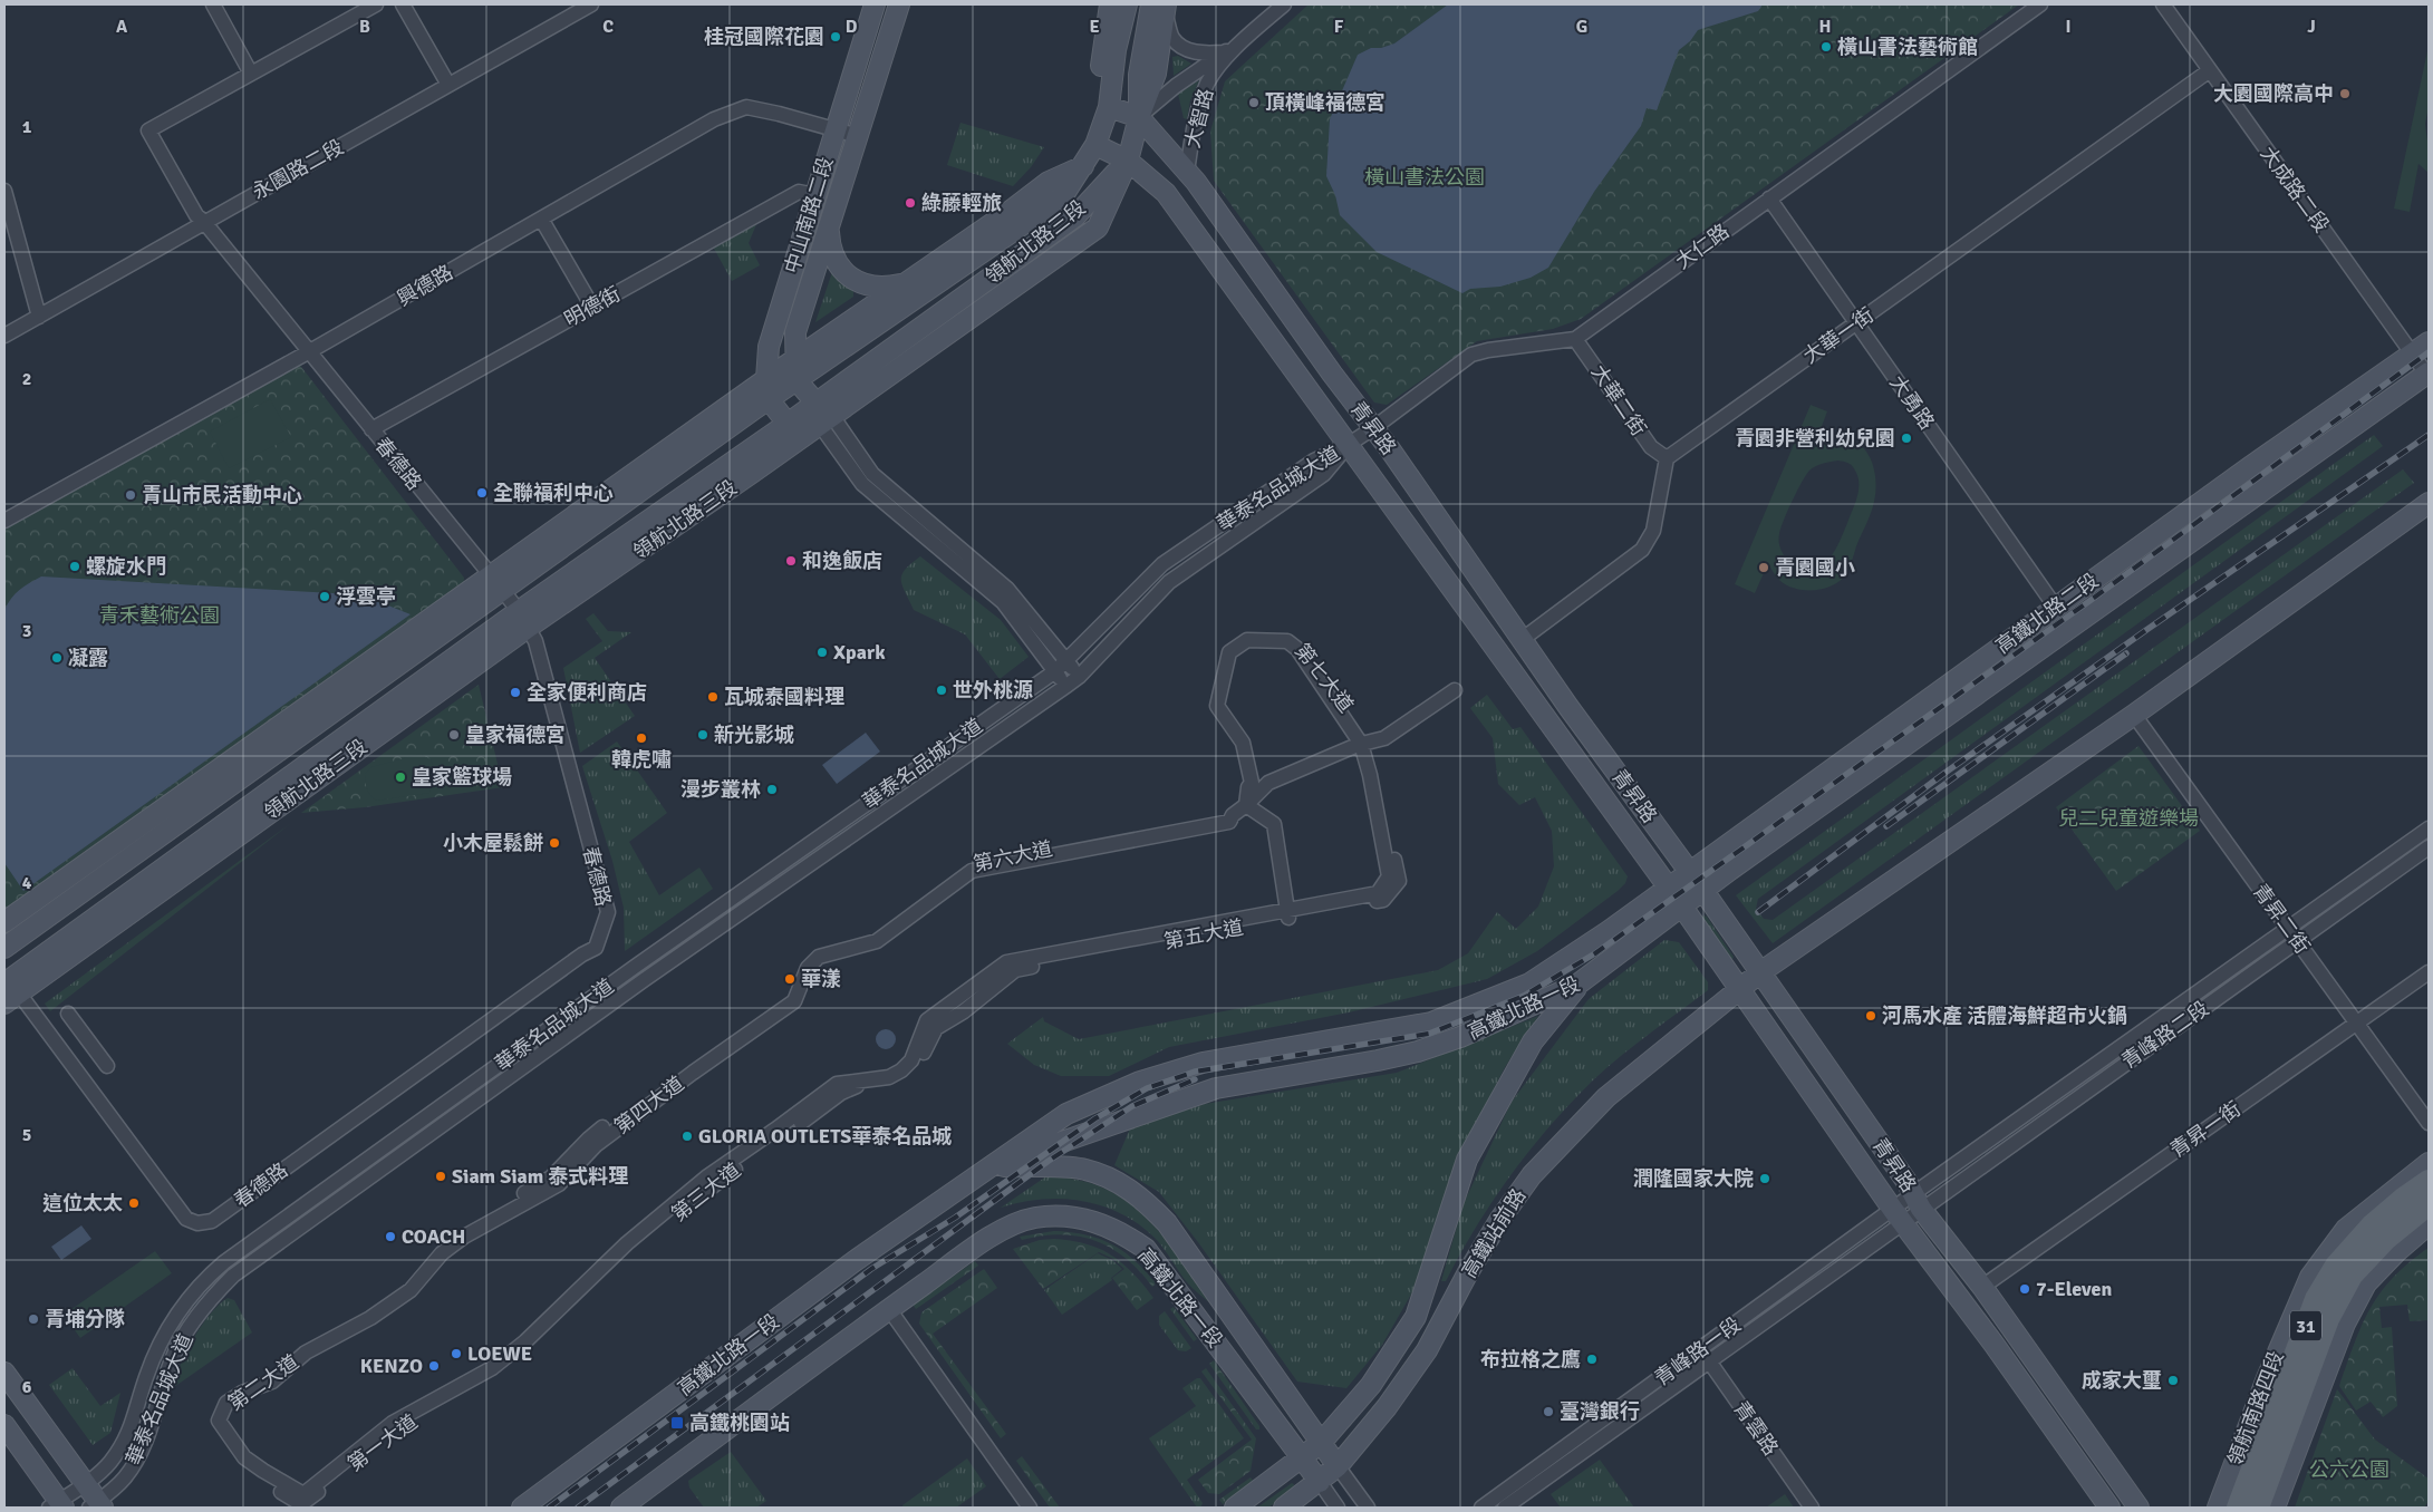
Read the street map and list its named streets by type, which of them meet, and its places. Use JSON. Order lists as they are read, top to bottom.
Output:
{
  "streets": {
    "main road": ["31", "領航南路四段"],
    "street": [
      "大智路",
      "永園路二段",
      "大成路二段",
      "中山南路二段",
      "領航北路三段",
      "大仁路",
      "興德路",
      "明德街",
      "大華一街",
      "大華二街",
      "大勇路",
      "青昇路",
      "春德路",
      "華泰名品城大道",
      "高鐵北路二段",
      "第七大道",
      "第六大道",
      "青昇二街",
      "第五大道",
      "高鐵北路一段",
      "青峰路二段",
      "第四大道",
      "青昇一街",
      "第三大道",
      "高鐵站前路",
      "青峰路一段",
      "第二大道",
      "青雲路",
      "第一大道"
    ]
  },
  "crossings": [
    ["大智路", "青昇路"],
    ["永園路二段", "春德路"],
    ["大成路二段", "大華一街"],
    ["大成路二段", "高鐵北路二段"],
    ["中山南路二段", "領航北路三段"],
    ["中山南路二段", "興德路"],
    ["中山南路二段", "明德街"],
    ["領航北路三段", "青昇路"],
    ["領航北路三段", "春德路"],
    ["大仁路", "大華二街"],
    ["大仁路", "大勇路"],
    ["大仁路", "青昇路"],
    ["大仁路", "華泰名品城大道"],
    ["興德路", "春德路"],
    ["明德街", "春德路"],
    ["大華一街", "大華二街"],
    ["大華一街", "大勇路"],
    ["大勇路", "高鐵北路二段"],
    ["青昇路", "華泰名品城大道"],
    ["青昇路", "高鐵北路二段"],
    ["青昇路", "高鐵北路一段"],
    ["青昇路", "青峰路二段"],
    ["青昇路", "青昇一街"],
    ["青昇路", "高鐵站前路"],
    ["青昇路", "青峰路一段"],
    ["高鐵北路二段", "高鐵北路一段"],
    ["第七大道", "第六大道"],
    ["第七大道", "第五大道"],
    ["第六大道", "第五大道"],
    ["第六大道", "第四大道"],
    ["青昇二街", "青峰路二段"],
    ["青昇二街", "青昇一街"],
    ["第五大道", "第三大道"],
    ["高鐵北路一段", "高鐵站前路"],
    ["青峰路二段", "青峰路一段"],
    ["第四大道", "第二大道"],
    ["第三大道", "第二大道"],
    ["第三大道", "第一大道"],
    ["青峰路一段", "青雲路"],
    ["第二大道", "第一大道"]
  ],
  "parks": [
    "橫山書法公園",
    "青禾藝術公園",
    "兒二兒童遊樂場",
    "公六公園"
  ],
  "places": {
    "other": [
      "桂冠國際花園",
      "橫山書法藝術館",
      "大園國際高中",
      "頂橫峰福德宮",
      "綠藤輕旅",
      "青園非營利幼兒園",
      "全聯福利中心",
      "青山市民活動中心",
      "和逸飯店",
      "螺旋水門",
      "青園國小",
      "浮雲亭",
      "Xpark",
      "凝露",
      "世外桃源",
      "全家便利商店",
      "瓦城泰國料理",
      "皇家福德宮",
      "新光影城",
      "韓虎嘯",
      "皇家籃球場",
      "漫步叢林",
      "小木屋鬆餅",
      "華漾",
      "河馬水產 活體海鮮超市火鍋",
      "GLORIA OUTLETS華泰名品城",
      "Siam Siam 泰式料理",
      "潤隆國家大院",
      "這位太太",
      "COACH",
      "7-Eleven",
      "青埔分隊",
      "LOEWE",
      "布拉格之鷹",
      "KENZO",
      "成家大璽",
      "臺灣銀行"
    ],
    "transit": ["高鐵桃園站"]
  },
  "grid": {
    "columns": [
      "A",
      "B",
      "C",
      "D",
      "E",
      "F",
      "G",
      "H",
      "I",
      "J"
    ],
    "rows": [
      "1",
      "2",
      "3",
      "4",
      "5",
      "6"
    ]
  }
}
